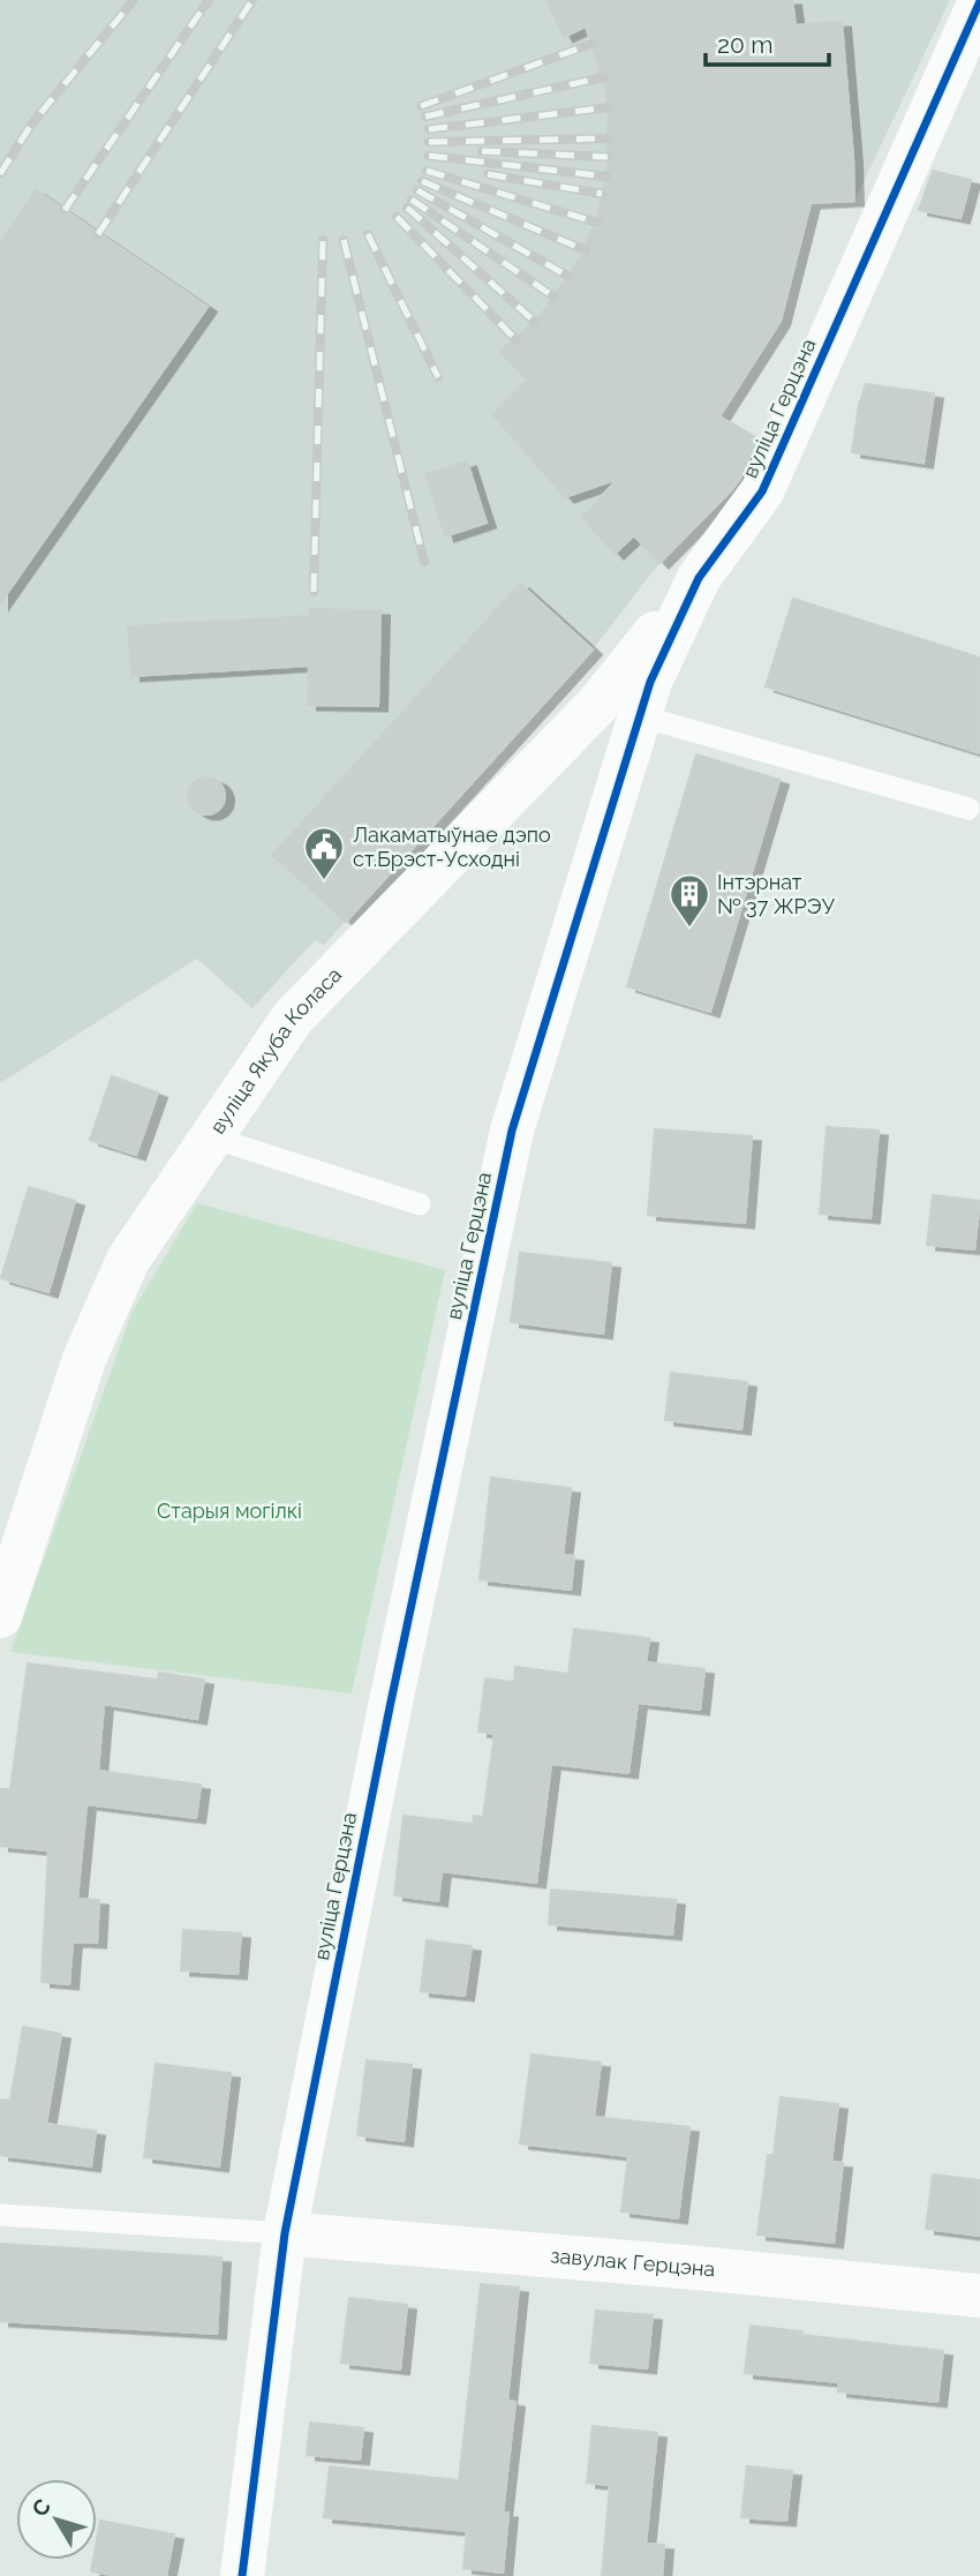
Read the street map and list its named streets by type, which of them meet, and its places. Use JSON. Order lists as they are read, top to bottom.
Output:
{
  "streets": {
    "street": ["вуліца Герцэна", "вуліца Якуба Коласа", "завулак Герцэна"]
  },
  "crossings": [
    ["вуліца Герцэна", "вуліца Якуба Коласа"],
    ["вуліца Герцэна", "завулак Герцэна"]
  ],
  "parks": ["Старыя могілкі"],
  "places": {
    "public building": ["Лакаматыўнае дэпо ст.Брэст-Усходні"],
    "building": ["Інтэрнат № 37 ЖРЭУ"]
  },
  "scale_bar": "20 m",
  "north": "top left"
}
